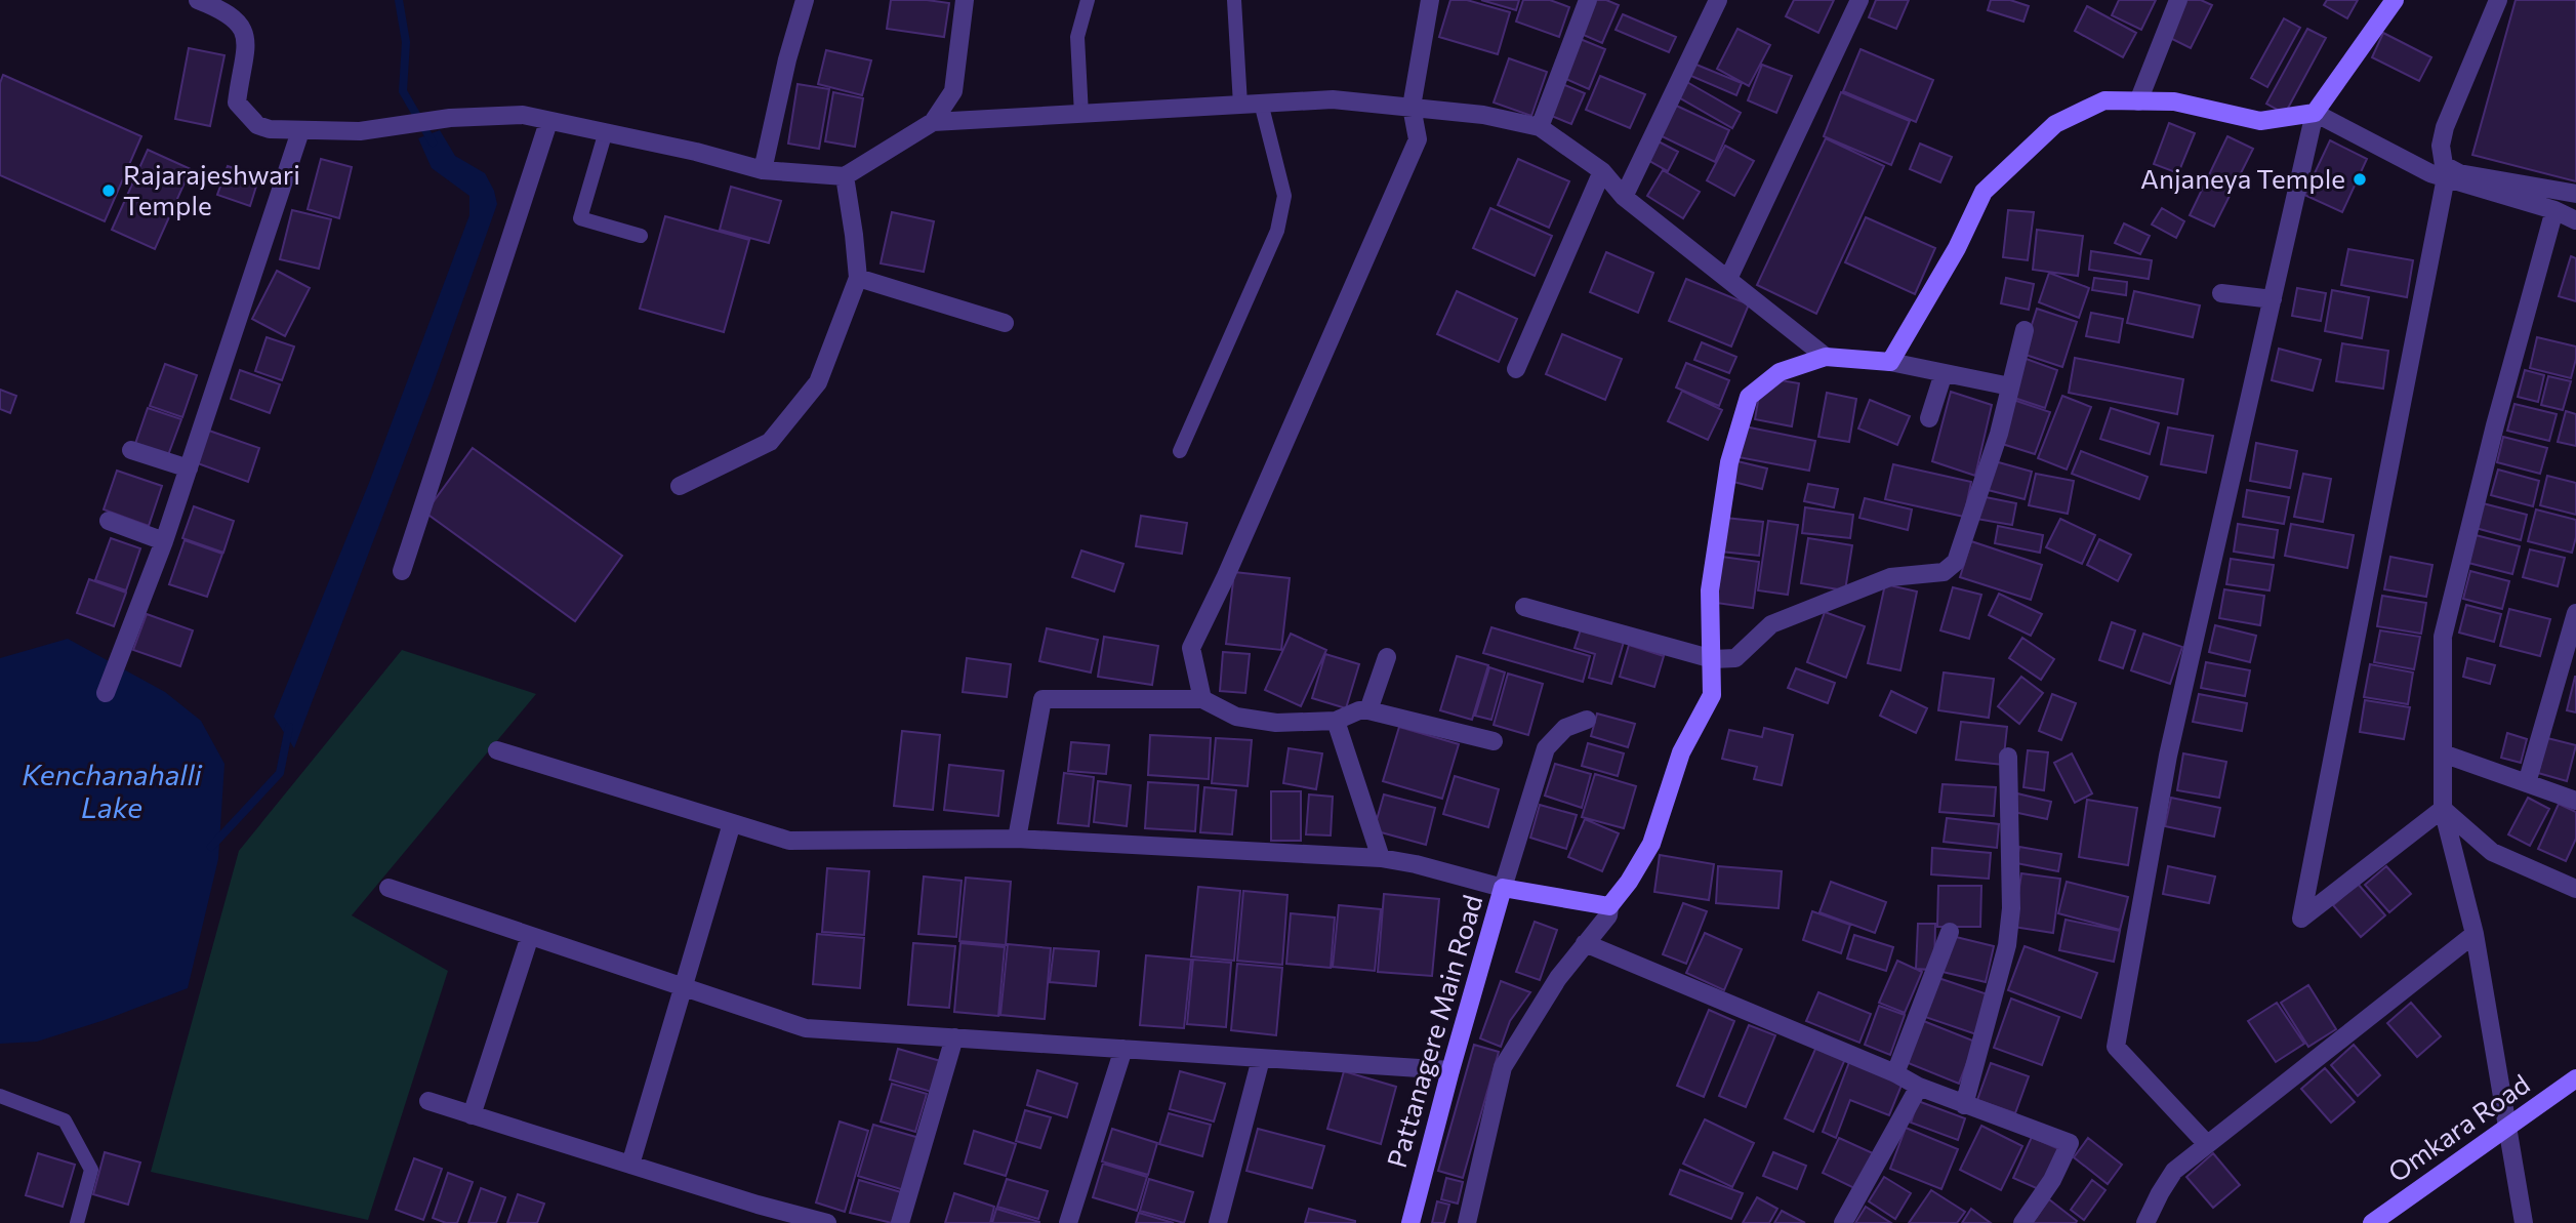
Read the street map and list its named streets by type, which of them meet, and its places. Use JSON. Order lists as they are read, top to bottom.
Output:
{
  "streets": {
    "street": ["Pattanagere Main Road", "Omkara Road"]
  },
  "water": ["Kenchanahalli Lake"],
  "places": ["Anjaneya Temple", "Rajarajeshwari Temple"]
}
